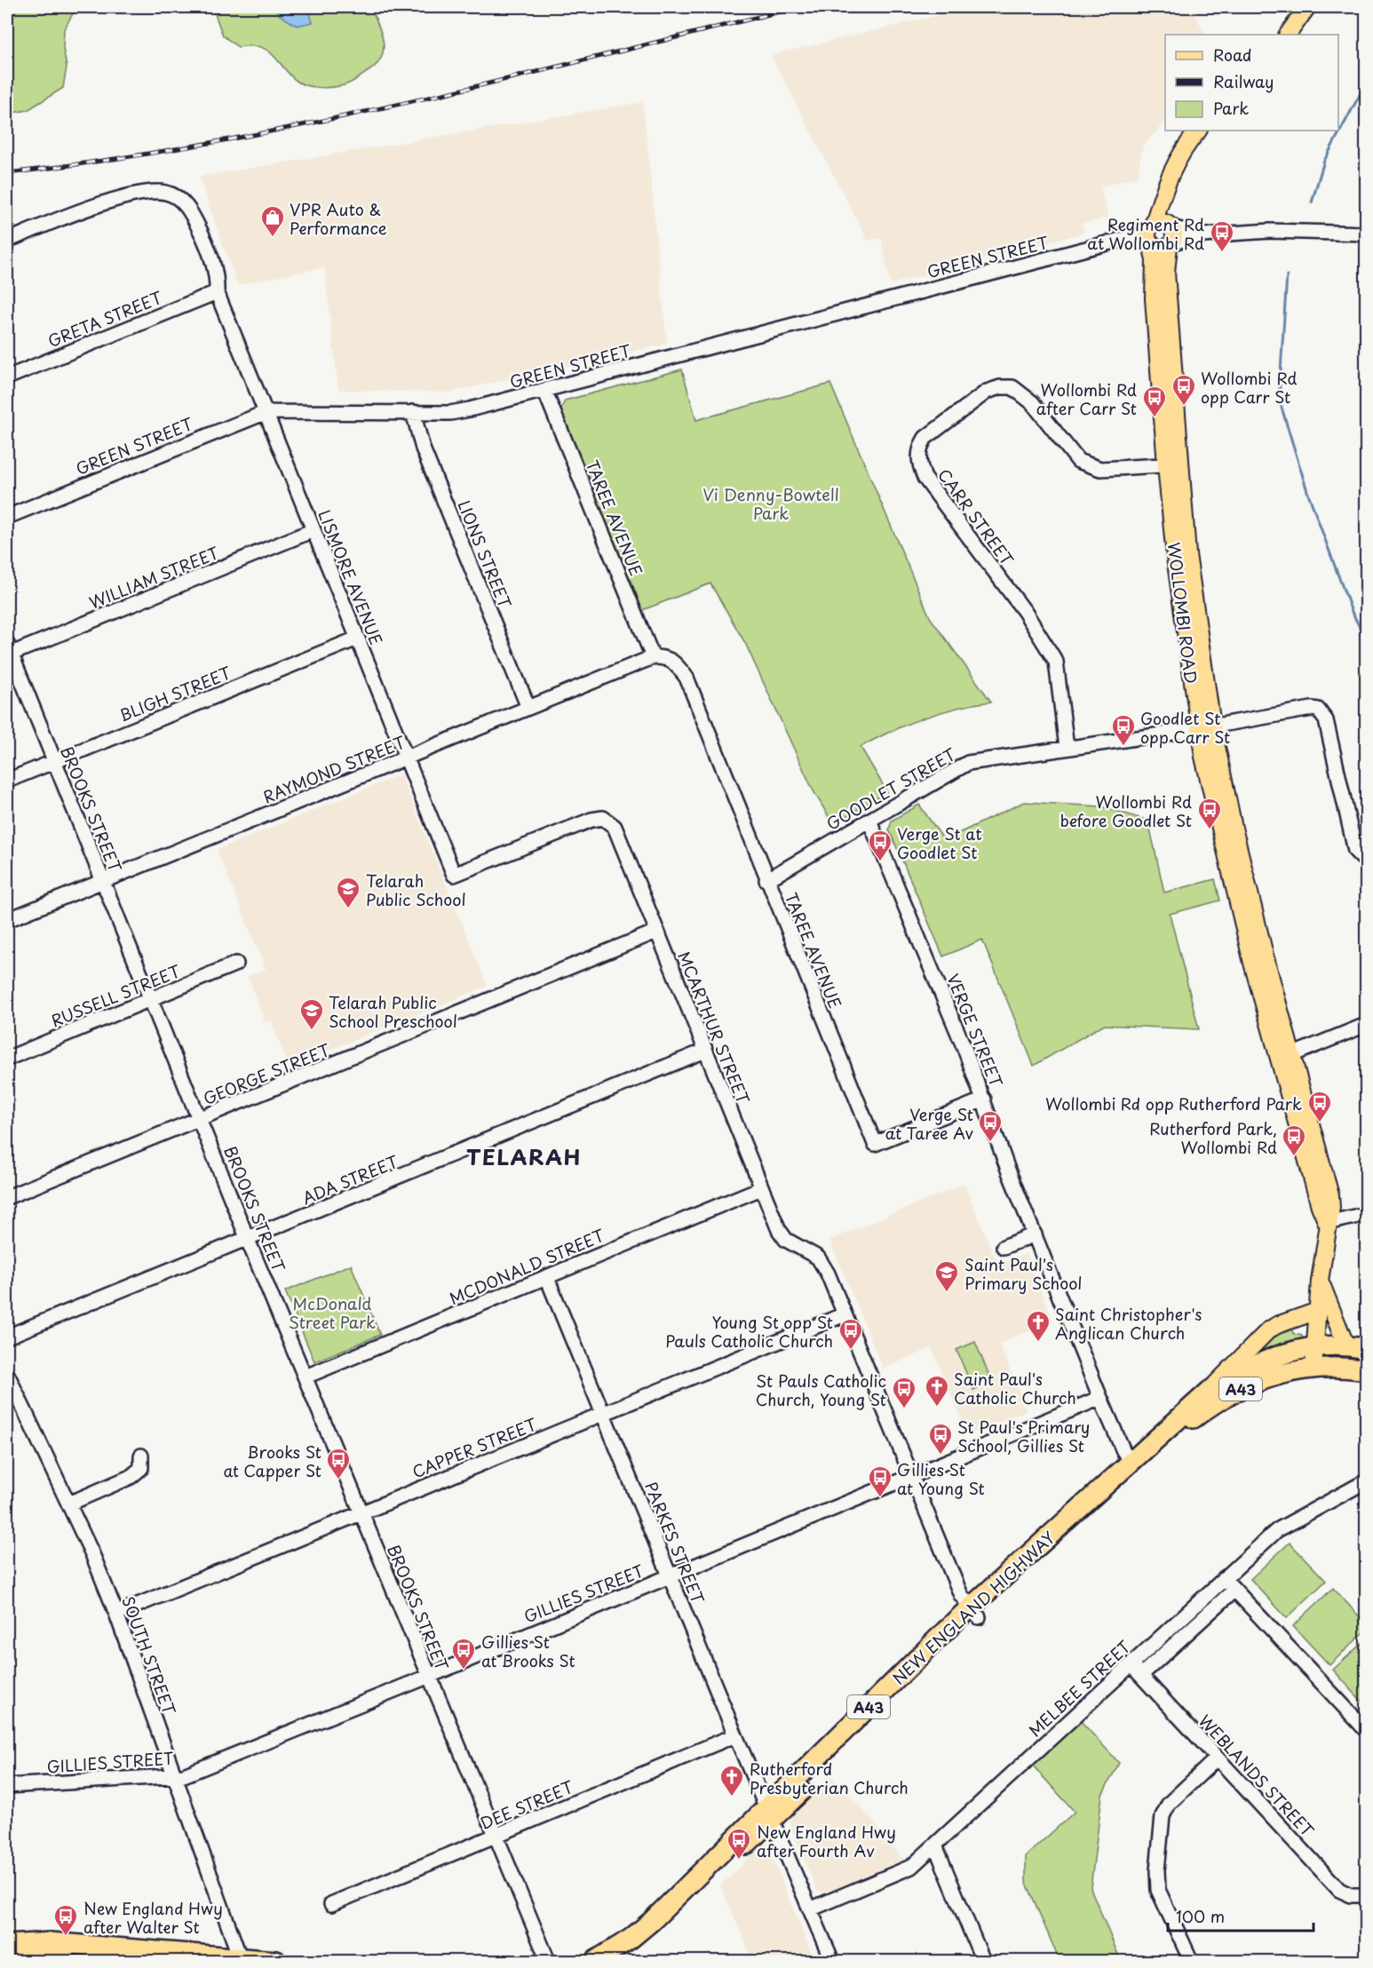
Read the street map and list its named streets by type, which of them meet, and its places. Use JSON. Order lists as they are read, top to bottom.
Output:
{
  "streets": {
    "highway": ["A43", "NEW ENGLAND HIGHWAY"],
    "main road": ["WOLLOMBI ROAD"],
    "street": [
      "GREEN STREET",
      "GRETA STREET",
      "CARR STREET",
      "TAREE AVENUE",
      "LIONS STREET",
      "WILLIAM STREET",
      "LISMORE AVENUE",
      "BLIGH STREET",
      "RAYMOND STREET",
      "GOODLET STREET",
      "BROOKS STREET",
      "RUSSELL STREET",
      "MCARTHUR STREET",
      "VERGE STREET",
      "GEORGE STREET",
      "ADA STREET",
      "MCDONALD STREET",
      "CAPPER STREET",
      "PARKES STREET",
      "GILLIES STREET",
      "SOUTH STREET",
      "MELBEE STREET",
      "WEBLANDS STREET",
      "DEE STREET"
    ]
  },
  "crossings": [
    ["GREEN STREET", "TAREE AVENUE"],
    ["GREEN STREET", "LIONS STREET"],
    ["GREEN STREET", "LISMORE AVENUE"],
    ["GREEN STREET", "WOLLOMBI ROAD"],
    ["GRETA STREET", "LISMORE AVENUE"],
    ["CARR STREET", "WOLLOMBI ROAD"],
    ["CARR STREET", "GOODLET STREET"],
    ["TAREE AVENUE", "RAYMOND STREET"],
    ["TAREE AVENUE", "GOODLET STREET"],
    ["TAREE AVENUE", "VERGE STREET"],
    ["LIONS STREET", "RAYMOND STREET"],
    ["WILLIAM STREET", "LISMORE AVENUE"],
    ["WILLIAM STREET", "BROOKS STREET"],
    ["LISMORE AVENUE", "BLIGH STREET"],
    ["LISMORE AVENUE", "RAYMOND STREET"],
    ["LISMORE AVENUE", "MCARTHUR STREET"],
    ["WOLLOMBI ROAD", "GOODLET STREET"],
    ["WOLLOMBI ROAD", "NEW ENGLAND HIGHWAY"],
    ["BLIGH STREET", "BROOKS STREET"],
    ["RAYMOND STREET", "BROOKS STREET"],
    ["GOODLET STREET", "VERGE STREET"],
    ["BROOKS STREET", "RUSSELL STREET"],
    ["BROOKS STREET", "GEORGE STREET"],
    ["BROOKS STREET", "ADA STREET"],
    ["BROOKS STREET", "MCDONALD STREET"],
    ["BROOKS STREET", "CAPPER STREET"],
    ["BROOKS STREET", "GILLIES STREET"],
    ["BROOKS STREET", "DEE STREET"],
    ["MCARTHUR STREET", "GEORGE STREET"],
    ["MCARTHUR STREET", "ADA STREET"],
    ["MCARTHUR STREET", "MCDONALD STREET"],
    ["MCARTHUR STREET", "CAPPER STREET"],
    ["VERGE STREET", "GILLIES STREET"],
    ["VERGE STREET", "NEW ENGLAND HIGHWAY"],
    ["MCDONALD STREET", "PARKES STREET"],
    ["CAPPER STREET", "PARKES STREET"],
    ["CAPPER STREET", "SOUTH STREET"],
    ["PARKES STREET", "GILLIES STREET"],
    ["PARKES STREET", "NEW ENGLAND HIGHWAY"],
    ["PARKES STREET", "MELBEE STREET"],
    ["PARKES STREET", "DEE STREET"],
    ["GILLIES STREET", "SOUTH STREET"],
    ["MELBEE STREET", "WEBLANDS STREET"]
  ],
  "districts": ["TELARAH"],
  "parks": ["Vi Denny-Bowtell Park", "McDonald Street Park"],
  "places": {
    "shop": ["VPR Auto & Performance"],
    "bus stop": [
      "Regiment Rd at Wollombi Rd",
      "Wollombi Rd opp Carr St",
      "Wollombi Rd after Carr St",
      "Goodlet St opp Carr St",
      "Wollombi Rd before Goodlet St",
      "Verge St at Goodlet St",
      "Wollombi Rd opp Rutherford Park",
      "Verge St at Taree Av",
      "Rutherford Park, Wollombi Rd",
      "Young St opp St Pauls Catholic Church",
      "St Pauls Catholic Church, Young St",
      "St Paul's Primary School, Gillies St",
      "Brooks St at Capper St",
      "Gillies St at Young St",
      "Gillies St at Brooks St",
      "New England Hwy after Fourth Av",
      "New England Hwy after Walter St"
    ],
    "school or university": ["Telarah Public School", "Telarah Public School Preschool", "Saint Paul's Primary School"],
    "church": ["Saint Christopher's Anglican Church", "Saint Paul's Catholic Church", "Rutherford Presbyterian Church"]
  },
  "legend": ["Road", "Railway", "Park"],
  "scale_bar": "100 m"
}
